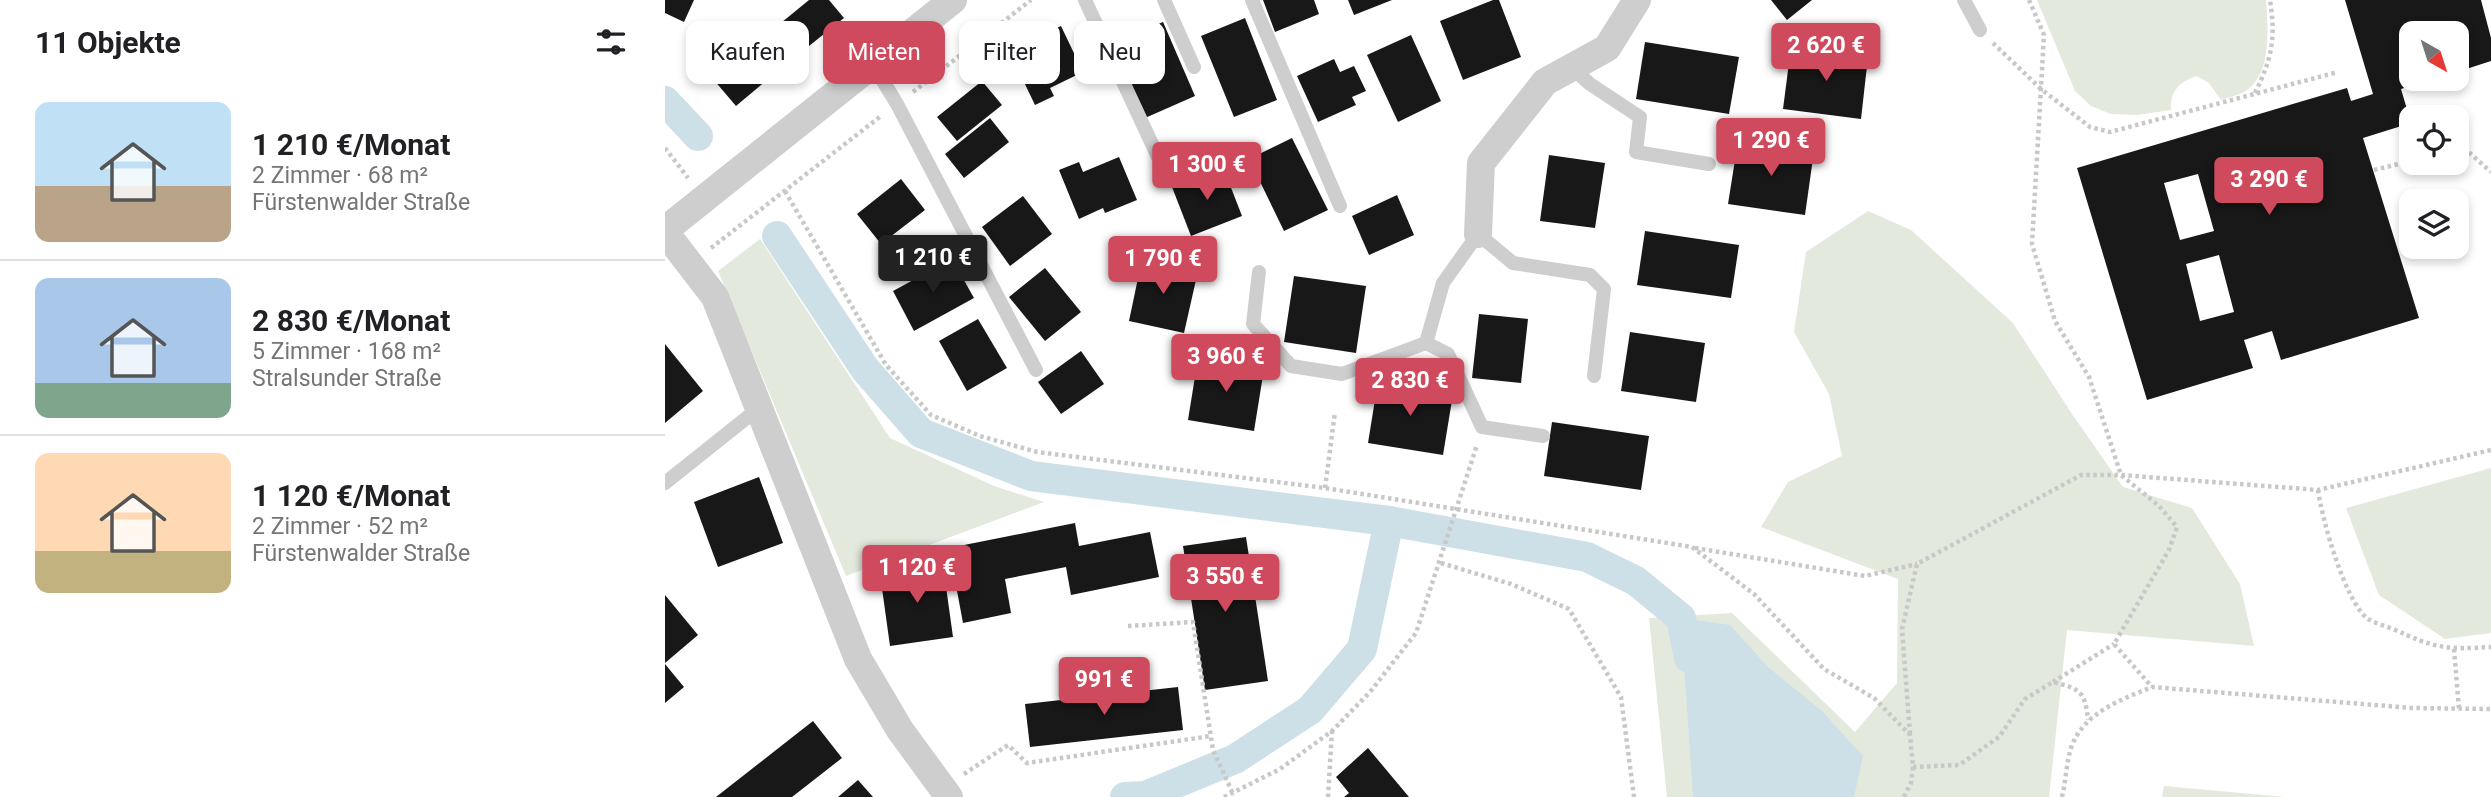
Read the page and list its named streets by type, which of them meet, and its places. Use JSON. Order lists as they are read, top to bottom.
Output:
{
  "north": "bottom right",
  "page": {
    "heading": "11 Objekte",
    "chip": [
      "Kaufen",
      "Mieten",
      "Filter",
      "Neu"
    ],
    "price": [
      "2 620 €",
      "1 290 €",
      "1 300 €",
      "3 290 €",
      "1 210 €",
      "1 790 €",
      "3 960 €",
      "2 830 €",
      "1 120 €",
      "3 550 €",
      "991 €"
    ],
    "list": [
      {
        "name": "1 210 €/Monat",
        "note": "2 Zimmer · 68 m² · Fürstenwalder Straße"
      },
      {
        "name": "2 830 €/Monat",
        "note": "5 Zimmer · 168 m² · Stralsunder Straße"
      },
      {
        "name": "1 120 €/Monat",
        "note": "2 Zimmer · 52 m² · Fürstenwalder Straße"
      }
    ]
  }
}
